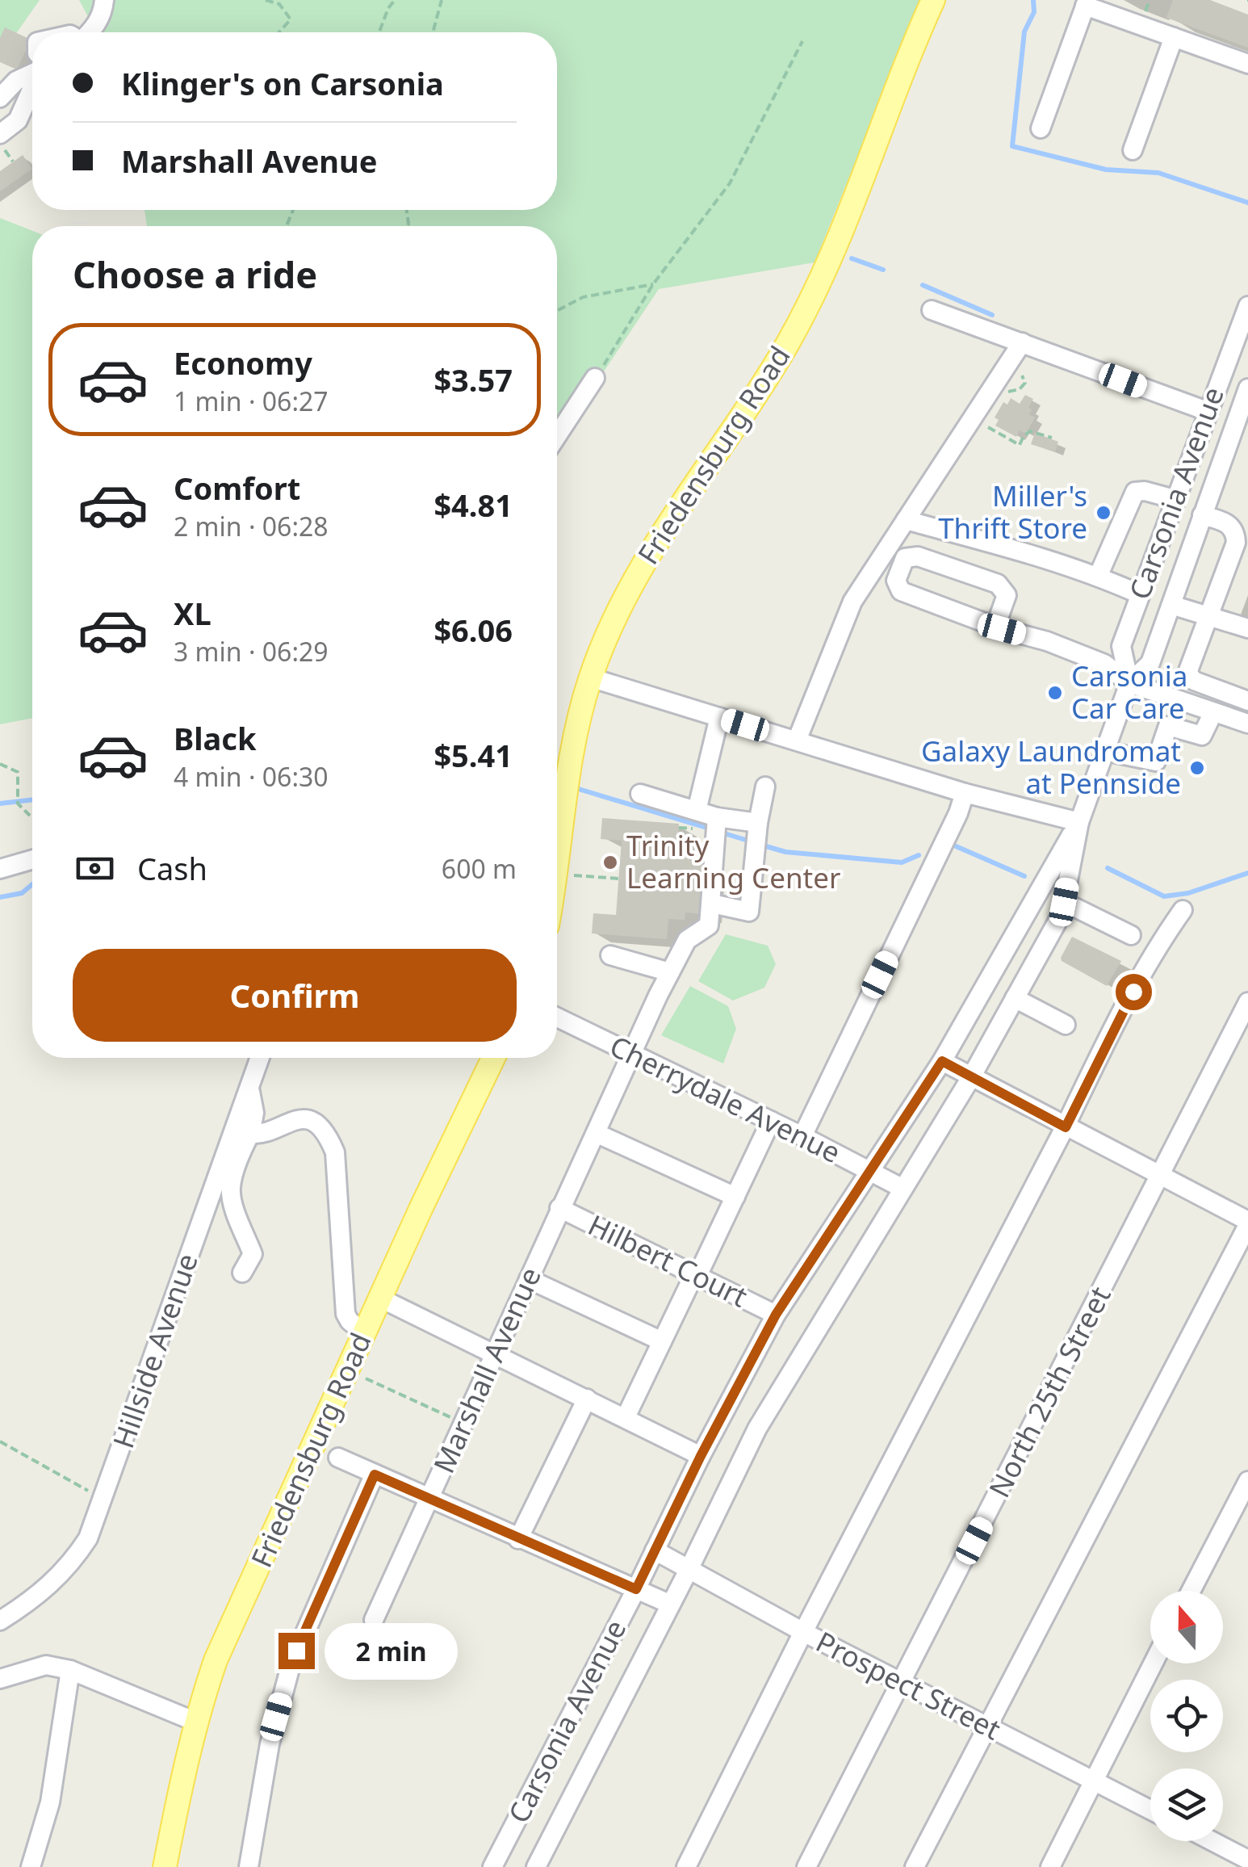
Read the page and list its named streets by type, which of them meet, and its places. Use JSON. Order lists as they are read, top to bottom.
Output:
{
  "streets": {
    "main road": ["Friedensburg Road"],
    "street": [
      "Carsonia Avenue",
      "Cherrydale Avenue",
      "Hilbert Court",
      "Hillside Avenue",
      "Marshall Avenue",
      "North 25th Street",
      "Prospect Street"
    ]
  },
  "crossings": [
    ["Carsonia Avenue", "Cherrydale Avenue"],
    ["Carsonia Avenue", "Hilbert Court"],
    ["Carsonia Avenue", "Prospect Street"],
    ["Cherrydale Avenue", "Marshall Avenue"],
    ["Hilbert Court", "Marshall Avenue"],
    ["North 25th Street", "Prospect Street"]
  ],
  "places": [
    "Miller's Thrift Store",
    "Carsonia Car Care",
    "Galaxy Laundromat at Pennside",
    "Trinity Learning Center"
  ],
  "north": "top",
  "page": {
    "banner": ["Klinger's on Carsonia", "Marshall Avenue"],
    "heading": "Choose a ride",
    "list": [
      {
        "name": "Economy",
        "note": "1 min · 06:27",
        "value": "$3.57"
      },
      {
        "name": "Comfort",
        "note": "2 min · 06:28",
        "value": "$4.81"
      },
      {
        "name": "XL",
        "note": "3 min · 06:29",
        "value": "$6.06"
      },
      {
        "name": "Black",
        "note": "4 min · 06:30",
        "value": "$5.41"
      }
    ],
    "pay": ["Cash", "600 m"],
    "buttons": "Confirm",
    "bubble": "2 min"
  }
}
